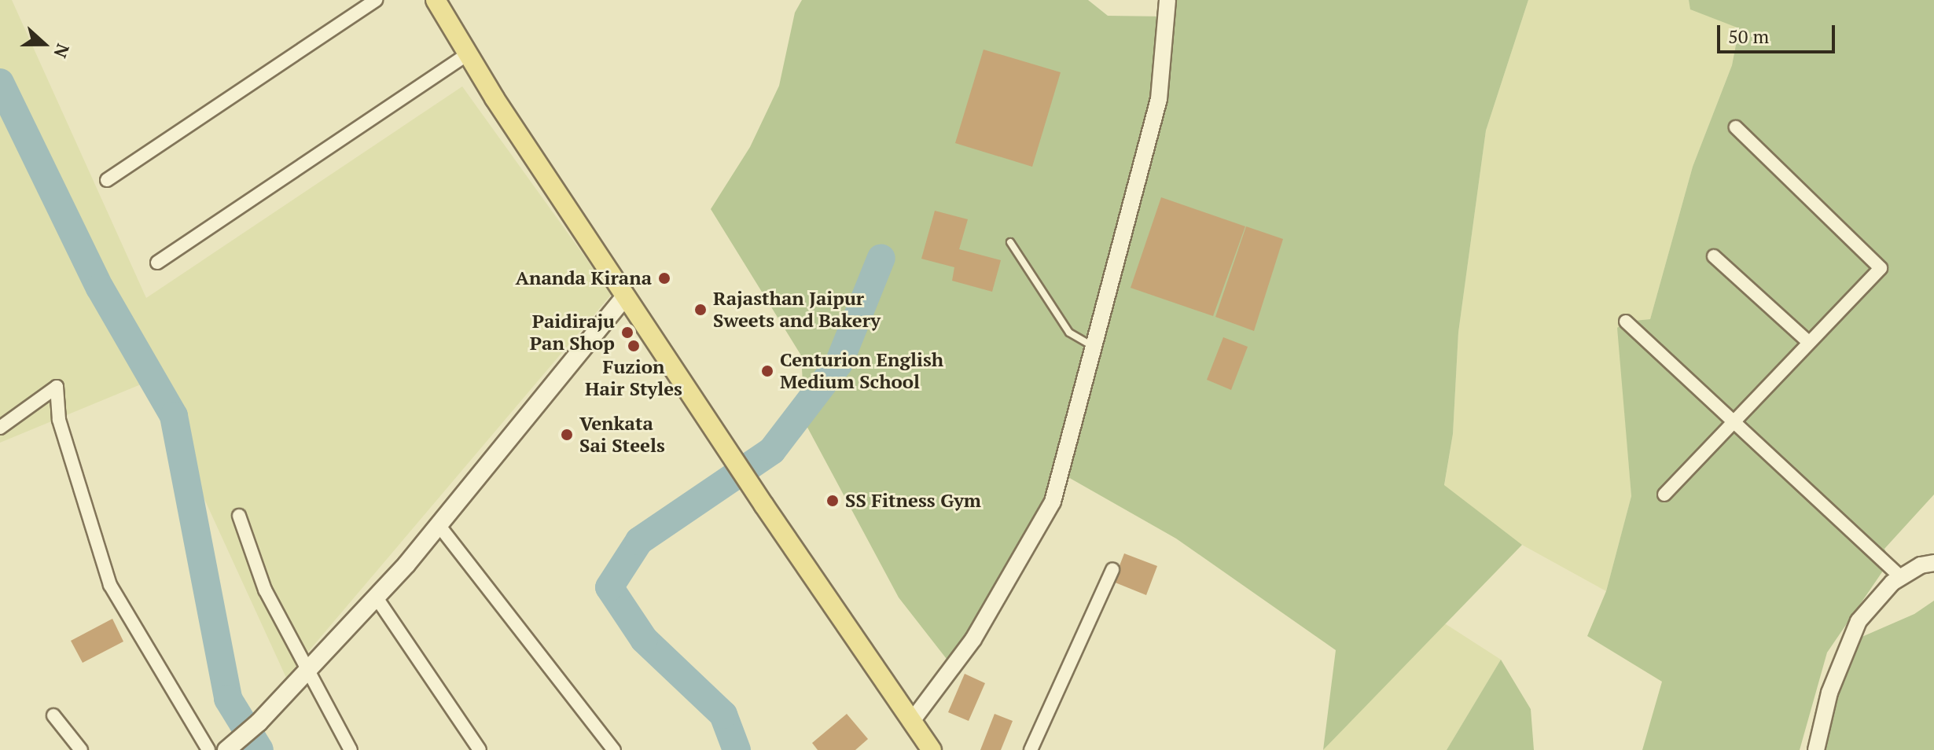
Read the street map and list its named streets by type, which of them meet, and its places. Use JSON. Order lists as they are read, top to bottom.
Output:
{
  "places": [
    "Ananda Kirana",
    "Rajasthan Jaipur Sweets and Bakery",
    "Paidiraju Pan Shop",
    "Fuzion Hair Styles",
    "Centurion English Medium School",
    "Venkata Sai Steels",
    "SS Fitness Gym"
  ],
  "scale_bar": "50 m",
  "north": "right"
}
